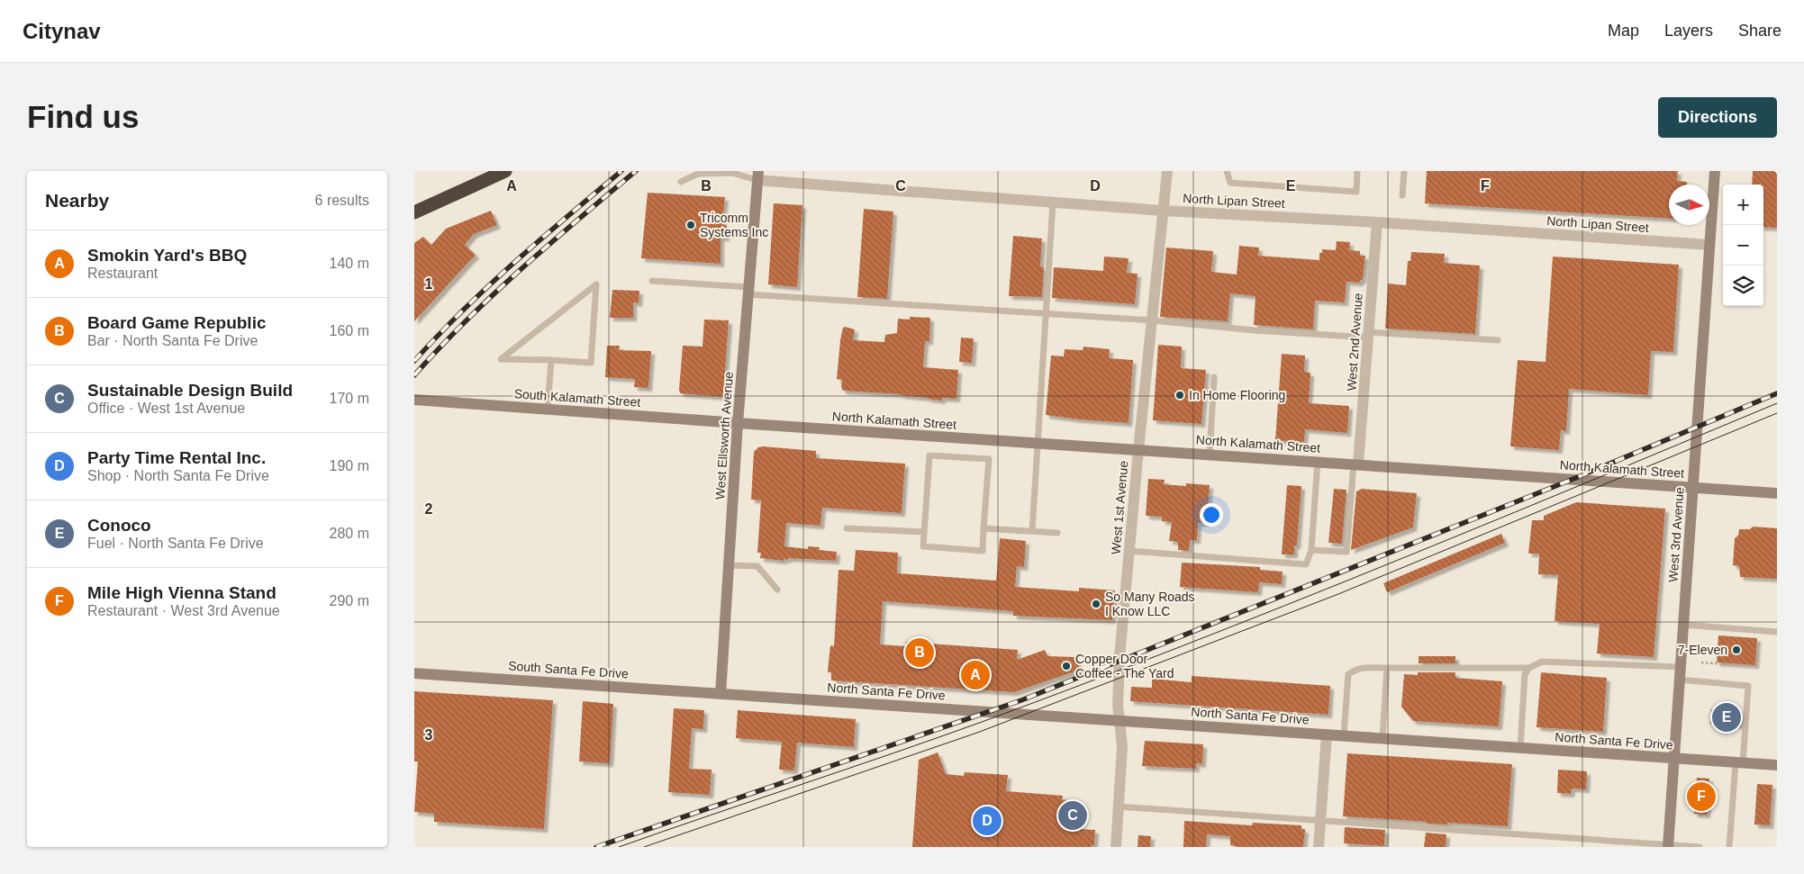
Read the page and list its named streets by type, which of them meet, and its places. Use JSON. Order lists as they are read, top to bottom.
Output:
{
  "streets": {
    "main road": [
      "South Kalamath Street",
      "North Kalamath Street",
      "West Ellsworth Avenue",
      "West 3rd Avenue",
      "South Santa Fe Drive",
      "North Santa Fe Drive"
    ],
    "street": ["North Lipan Street", "West 2nd Avenue", "West 1st Avenue"]
  },
  "crossings": [
    ["North Lipan Street", "West 2nd Avenue"],
    ["North Lipan Street", "West Ellsworth Avenue"],
    ["North Lipan Street", "West 1st Avenue"],
    ["North Lipan Street", "West 3rd Avenue"],
    ["West 2nd Avenue", "North Kalamath Street"],
    ["South Kalamath Street", "North Kalamath Street"],
    ["South Kalamath Street", "West Ellsworth Avenue"],
    ["North Kalamath Street", "West Ellsworth Avenue"],
    ["North Kalamath Street", "West 1st Avenue"],
    ["North Kalamath Street", "West 3rd Avenue"],
    ["West Ellsworth Avenue", "South Santa Fe Drive"],
    ["West Ellsworth Avenue", "North Santa Fe Drive"],
    ["West 1st Avenue", "North Santa Fe Drive"],
    ["West 3rd Avenue", "North Santa Fe Drive"],
    ["South Santa Fe Drive", "North Santa Fe Drive"]
  ],
  "places": [
    "Tricomm Systems Inc",
    "In Home Flooring",
    "So Many Roads I Know LLC",
    "7-Eleven",
    "Copper Door Coffee - The Yard"
  ],
  "north": "right",
  "page": {
    "header": "Citynav",
    "nav": ["Map", "Layers", "Share"],
    "buttons": "Directions",
    "title": "Find us",
    "heading": ["Nearby", "6 results"],
    "map_buttons": ["+", "−"],
    "list": [
      {
        "mark": "A",
        "name": "Smokin Yard's BBQ",
        "note": "Restaurant",
        "value": "140 m"
      },
      {
        "mark": "B",
        "name": "Board Game Republic",
        "note": "Bar · North Santa Fe Drive",
        "value": "160 m"
      },
      {
        "mark": "C",
        "name": "Sustainable Design Build",
        "note": "Office · West 1st Avenue",
        "value": "170 m"
      },
      {
        "mark": "D",
        "name": "Party Time Rental Inc.",
        "note": "Shop · North Santa Fe Drive",
        "value": "190 m"
      },
      {
        "mark": "E",
        "name": "Conoco",
        "note": "Fuel · North Santa Fe Drive",
        "value": "280 m"
      },
      {
        "mark": "F",
        "name": "Mile High Vienna Stand",
        "note": "Restaurant · West 3rd Avenue",
        "value": "290 m"
      }
    ],
    "pins": [
      "B",
      "A",
      "E",
      "F",
      "C",
      "D"
    ]
  },
  "grid": {
    "columns": [
      "A",
      "B",
      "C",
      "D",
      "E",
      "F"
    ],
    "rows": ["1", "2", "3"]
  }
}
